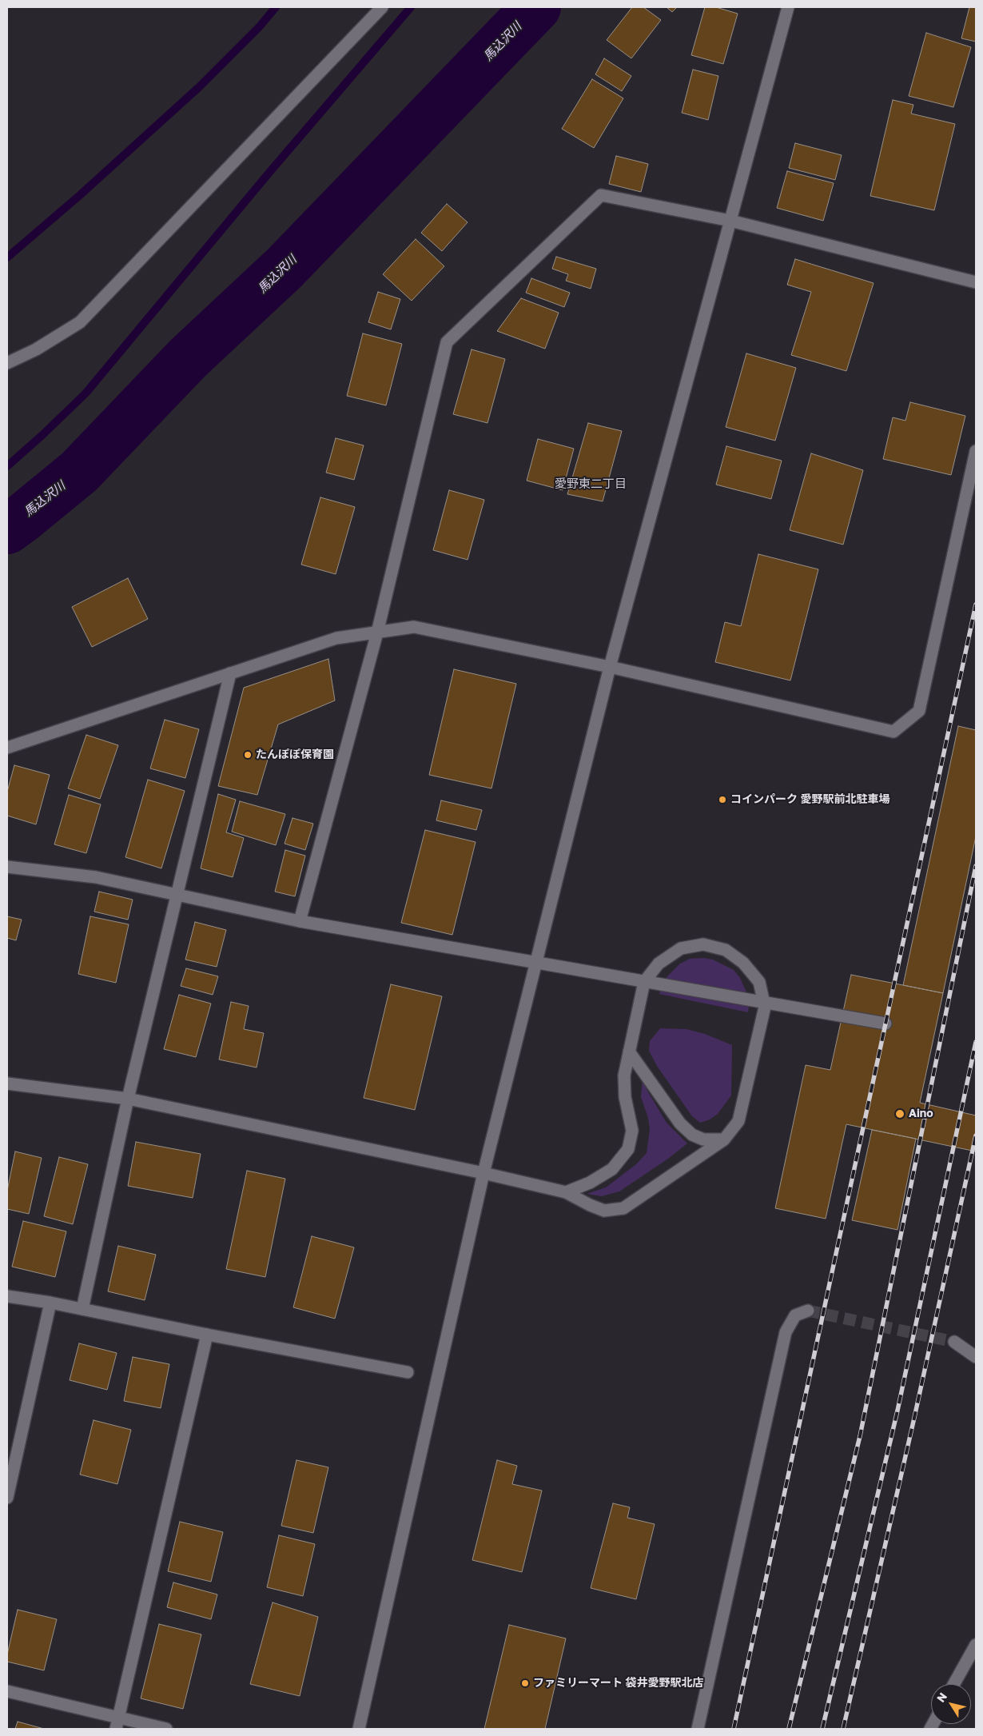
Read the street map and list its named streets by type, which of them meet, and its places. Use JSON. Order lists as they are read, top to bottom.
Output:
{
  "districts": ["愛野東二丁目"],
  "water": ["馬込沢川"],
  "places": [
    "たんぽぽ保育園",
    "コインパーク 愛野駅前北駐車場",
    "Aino",
    "ファミリーマート 袋井愛野駅北店"
  ],
  "north": "top left"
}
